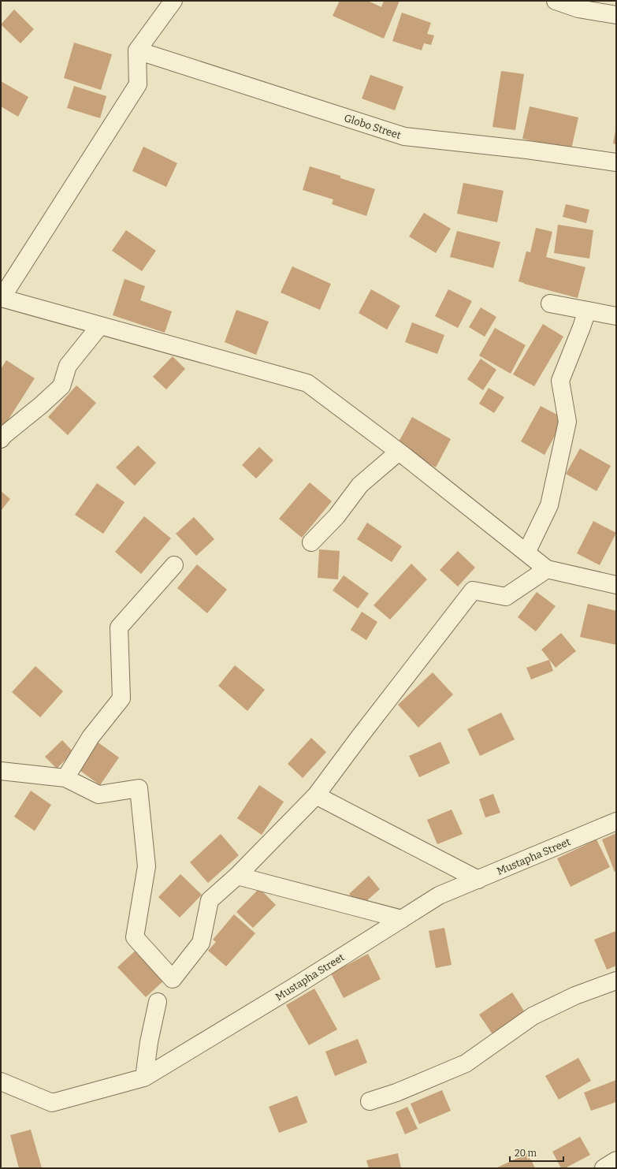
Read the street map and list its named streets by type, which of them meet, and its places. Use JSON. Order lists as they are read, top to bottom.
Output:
{
  "streets": {
    "street": ["Globo Street", "Mustapha Street"]
  },
  "scale_bar": "20 m"
}
